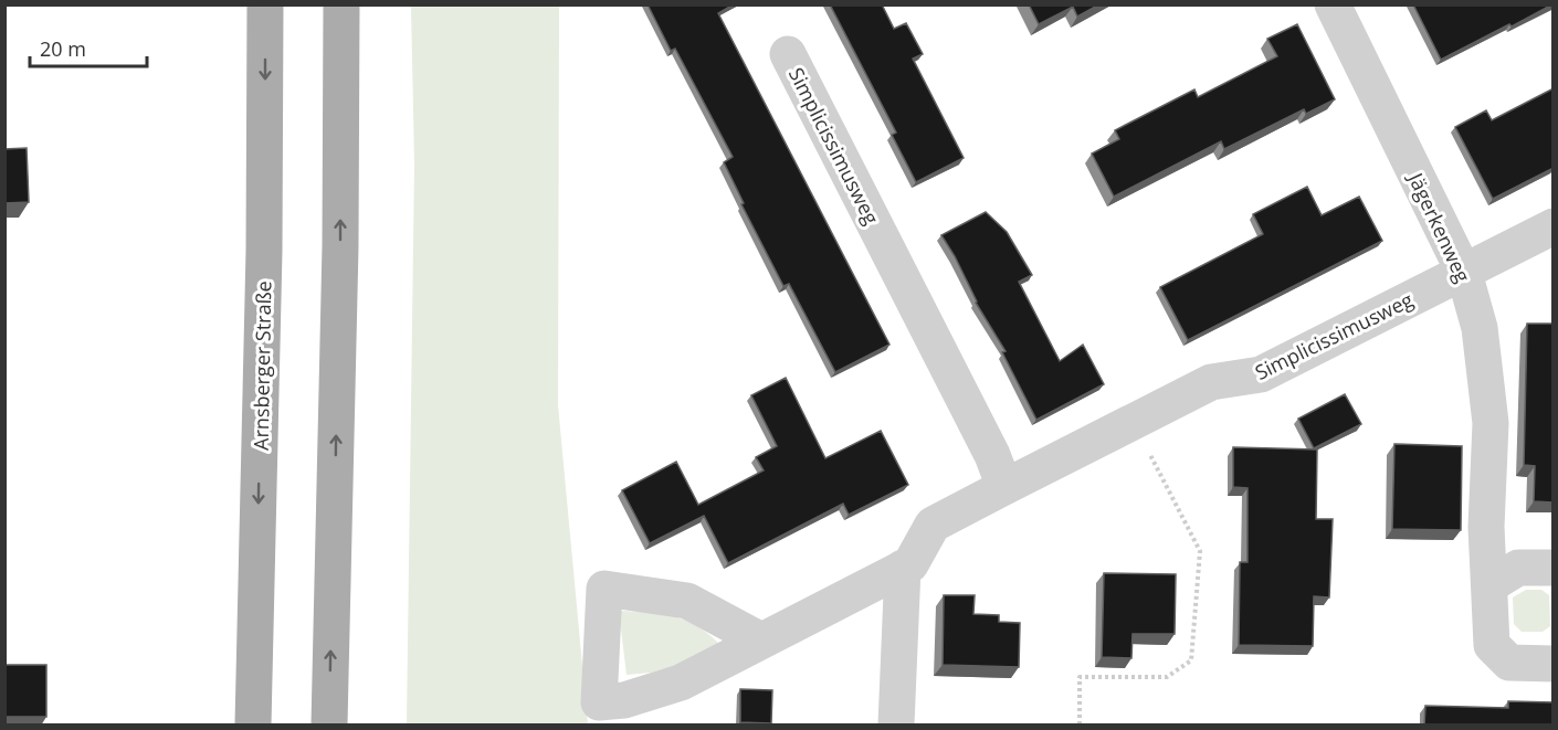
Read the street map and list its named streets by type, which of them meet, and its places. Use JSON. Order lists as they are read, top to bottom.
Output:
{
  "streets": {
    "main road": ["Arnsberger Straße"],
    "street": ["Simplicissimusweg", "Jägerkenweg"]
  },
  "crossings": [
    ["Simplicissimusweg", "Jägerkenweg"]
  ],
  "scale_bar": "20 m"
}
